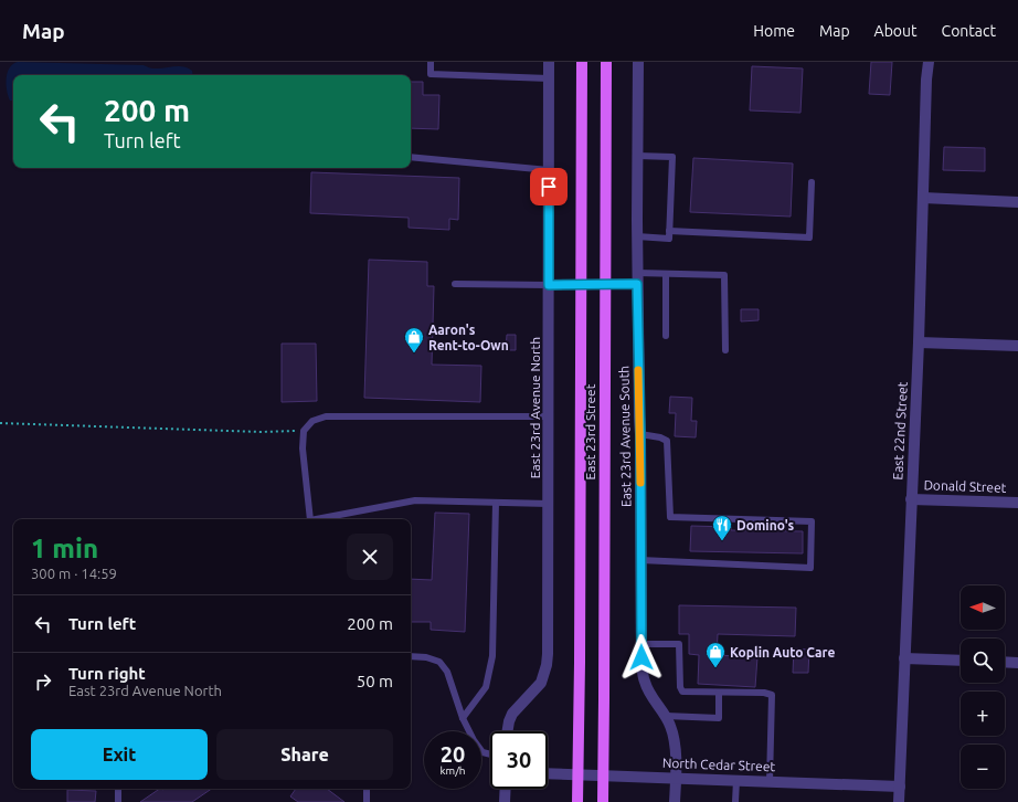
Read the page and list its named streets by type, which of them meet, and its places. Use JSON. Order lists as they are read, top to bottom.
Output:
{
  "streets": {
    "main road": ["East 23rd Street"],
    "street": [
      "East 23rd Avenue North",
      "East 22nd Street",
      "East 23rd Avenue South",
      "Donald Street",
      "North Cedar Street"
    ]
  },
  "crossings": [
    ["East 22nd Street", "Donald Street"],
    ["East 22nd Street", "North Cedar Street"],
    ["East 23rd Street", "North Cedar Street"],
    ["East 23rd Avenue South", "North Cedar Street"]
  ],
  "places": {
    "shop": ["Aaron's Rent-to-Own", "Koplin Auto Care"],
    "restaurant": ["Domino's"]
  },
  "north": "left",
  "page": {
    "header": "Map",
    "nav": [
      "Home",
      "Map",
      "About",
      "Contact"
    ],
    "turn": ["200 m", "Turn left"],
    "heading": ["1 min", "300 m · 14:59"],
    "map_buttons": ["+", "−"],
    "list": [
      {
        "name": "Turn left",
        "value": "200 m"
      },
      {
        "name": "Turn right",
        "note": "East 23rd Avenue North",
        "value": "50 m"
      }
    ],
    "buttons": ["Exit", "Share"],
    "speed": "20 km/h",
    "limit": "30"
  }
}
